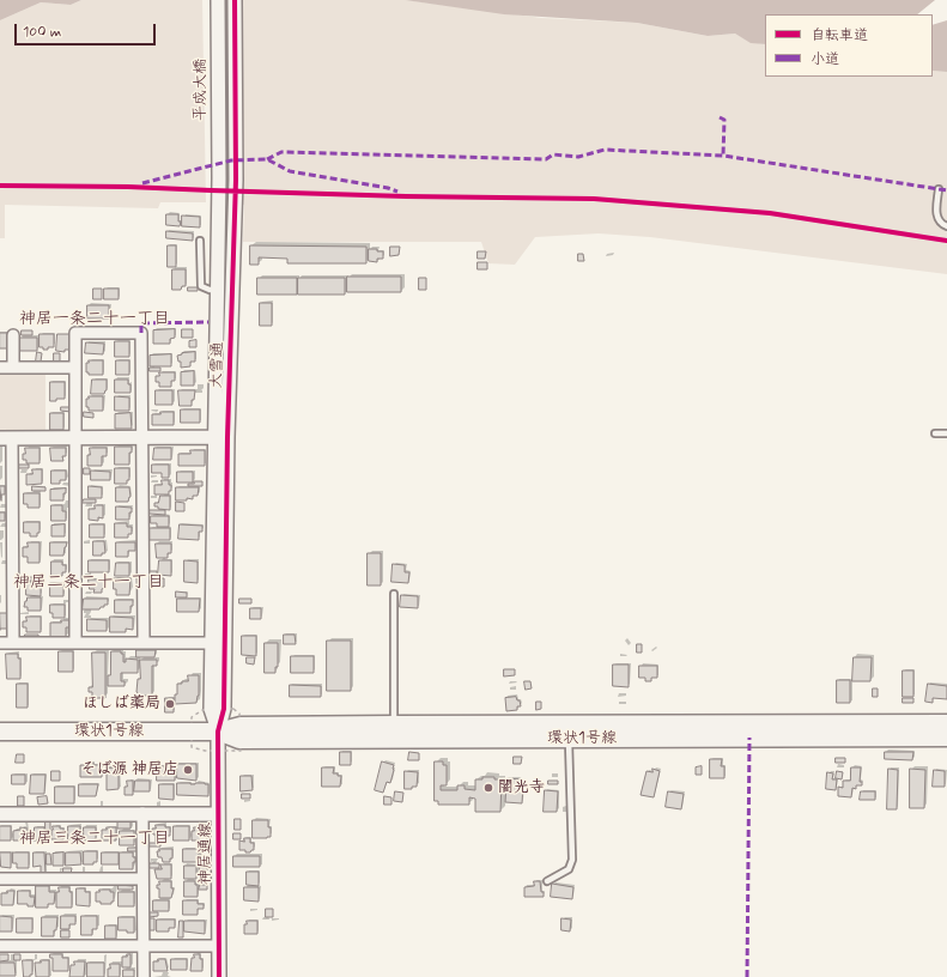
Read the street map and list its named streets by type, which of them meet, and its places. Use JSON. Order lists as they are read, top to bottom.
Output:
{
  "streets": {
    "main road": ["環状1号線"],
    "street": ["平成大橋", "大雪通", "神居通線"]
  },
  "crossings": [
    ["平成大橋", "大雪通"],
    ["大雪通", "環状1号線"],
    ["大雪通", "神居通線"],
    ["環状1号線", "神居通線"]
  ],
  "districts": ["神居一条二十一丁目", "神居二条二十一丁目", "神居三条二十一丁目"],
  "places": ["ほしば薬局", "そば源 神居店", "闇光寺"],
  "legend": ["自転車道", "小道"],
  "scale_bar": "100 m"
}
